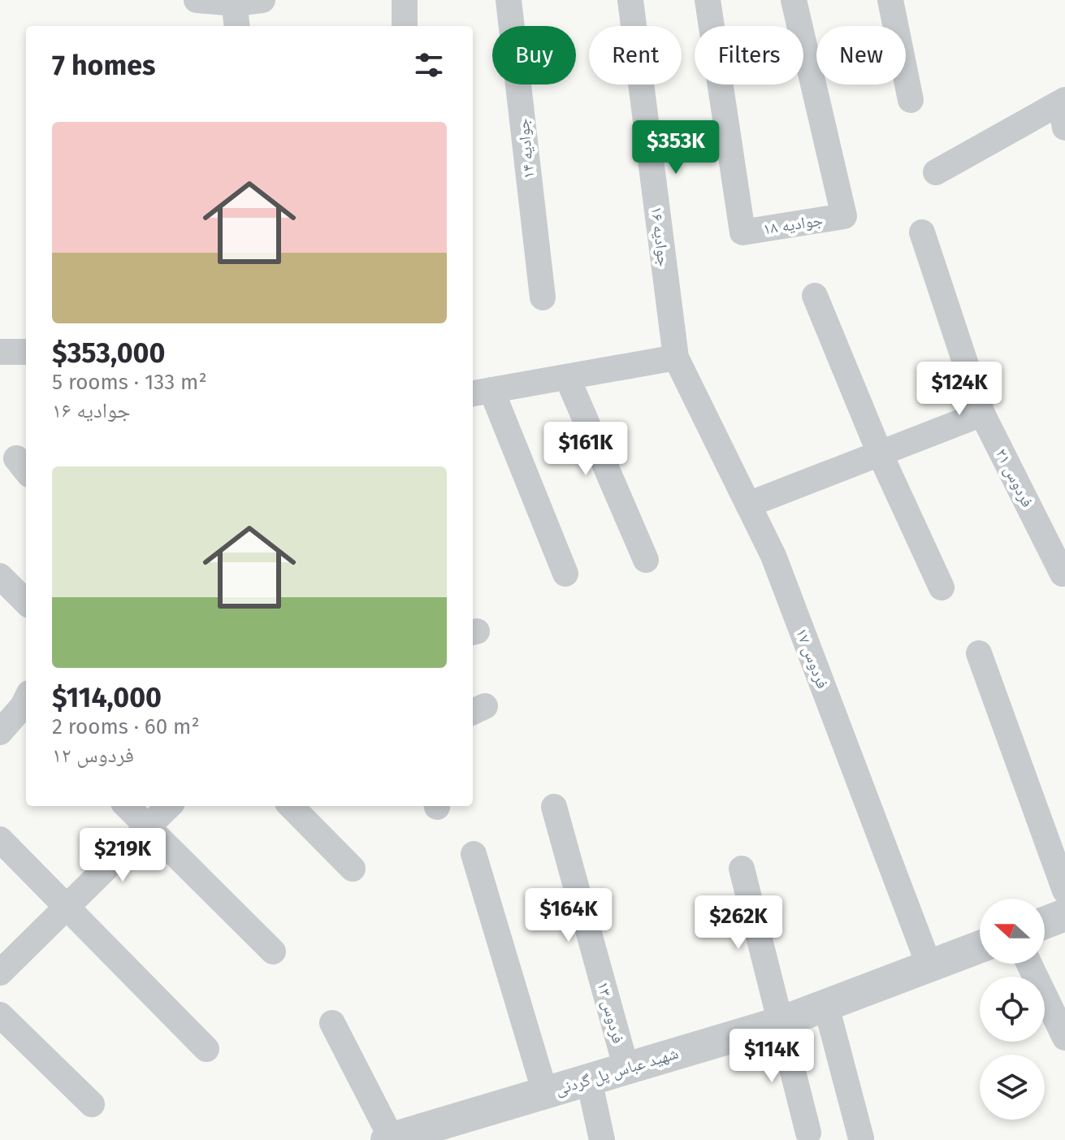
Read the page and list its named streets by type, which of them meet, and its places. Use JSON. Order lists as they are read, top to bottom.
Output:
{
  "streets": {
    "street": [
      "جوادیه ۱۴",
      "جوادیه ۱۸",
      "جوادیه ۱۶",
      "فردوس ۲۱",
      "فردوس ۱۷",
      "فردوس ۱۳",
      "شهید عباس پل گردنی"
    ]
  },
  "crossings": [
    ["جوادیه ۱۶", "فردوس ۱۷"],
    ["فردوس ۱۷", "شهید عباس پل گردنی"],
    ["فردوس ۱۳", "شهید عباس پل گردنی"]
  ],
  "north": "left",
  "page": {
    "chip": [
      "Buy",
      "Rent",
      "Filters",
      "New"
    ],
    "heading": "7 homes",
    "list": [
      {
        "name": "$353,000",
        "note": "5 rooms · 133 m² · جوادیه ۱۶"
      },
      {
        "name": "$114,000",
        "note": "2 rooms · 60 m² · فردوس ۱۲"
      }
    ],
    "price": [
      "$353K",
      "$124K",
      "$161K",
      "$219K",
      "$164K",
      "$262K",
      "$114K"
    ]
  }
}
